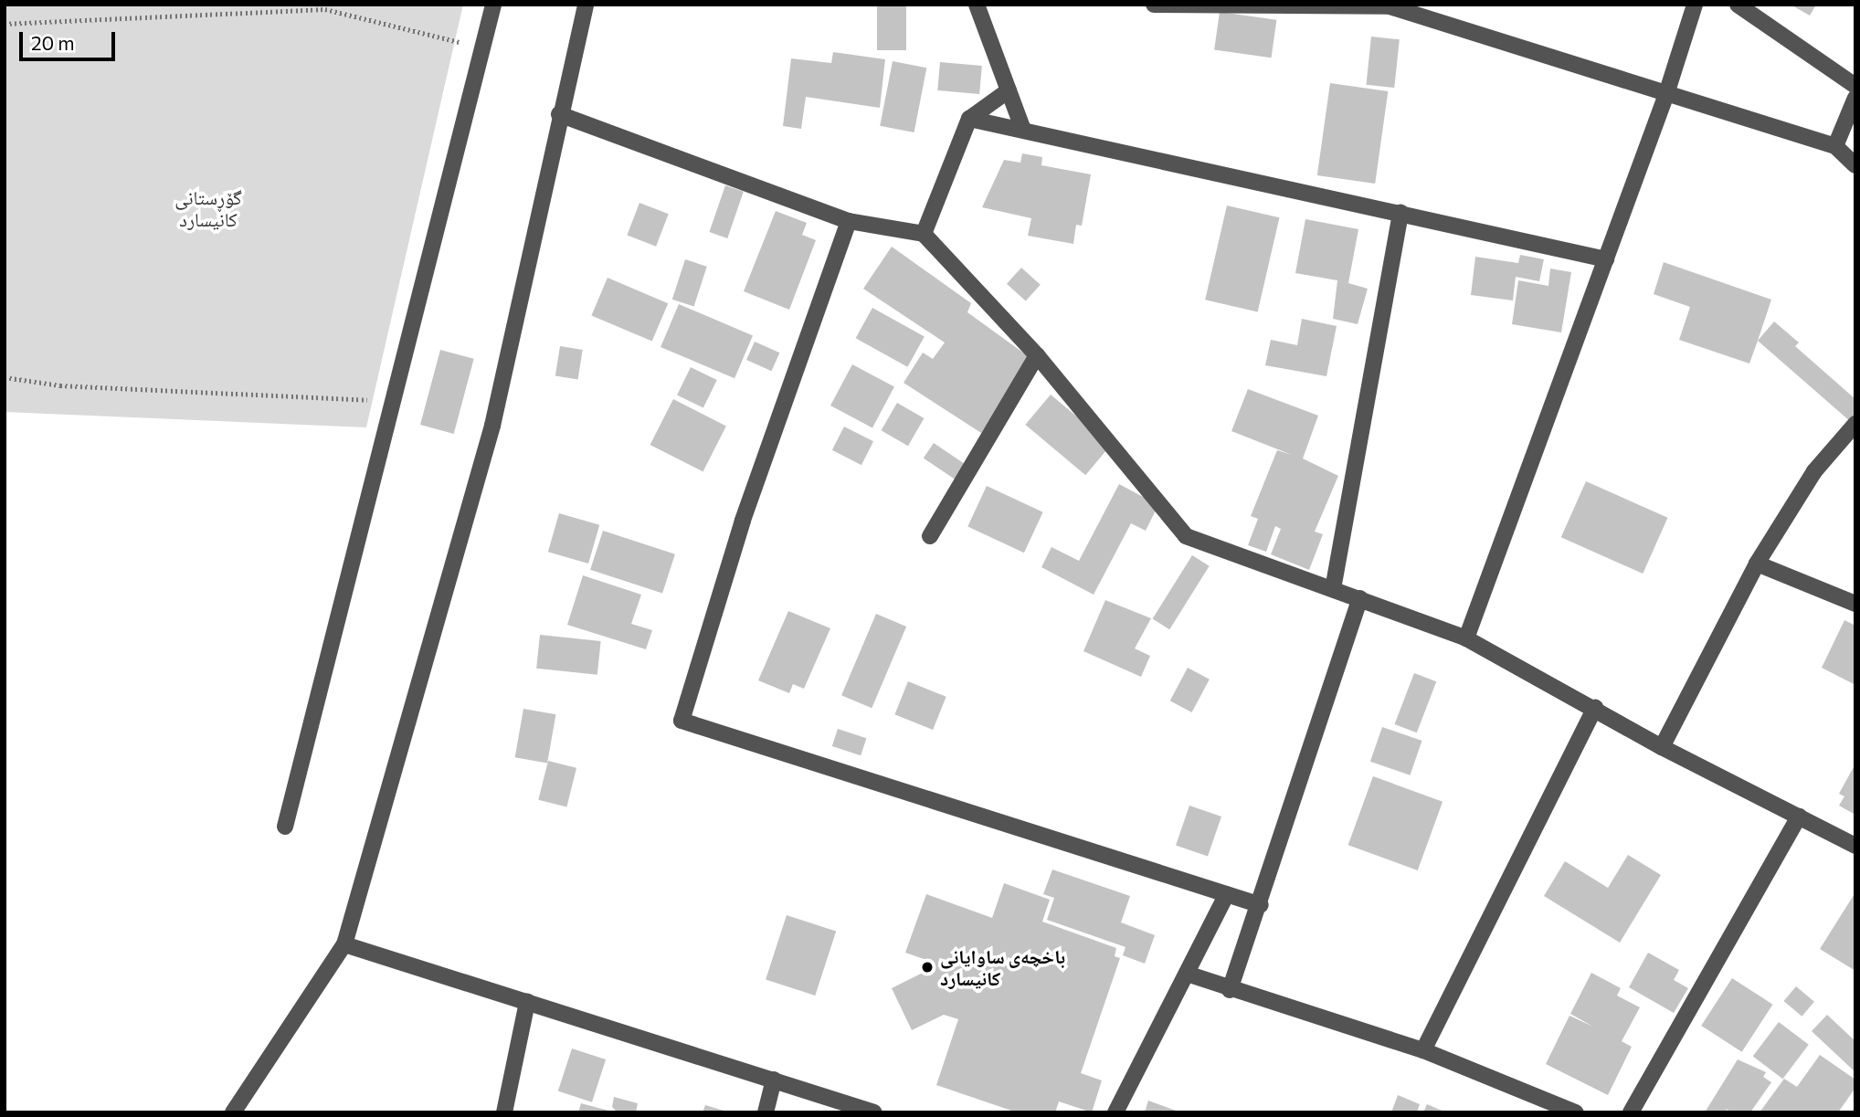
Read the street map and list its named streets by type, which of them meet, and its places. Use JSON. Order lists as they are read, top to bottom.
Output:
{
  "parks": ["گۆڕستانی کانیسارد"],
  "places": ["باخچەی ساوایانی کانیسارد"],
  "scale_bar": "20 m"
}
